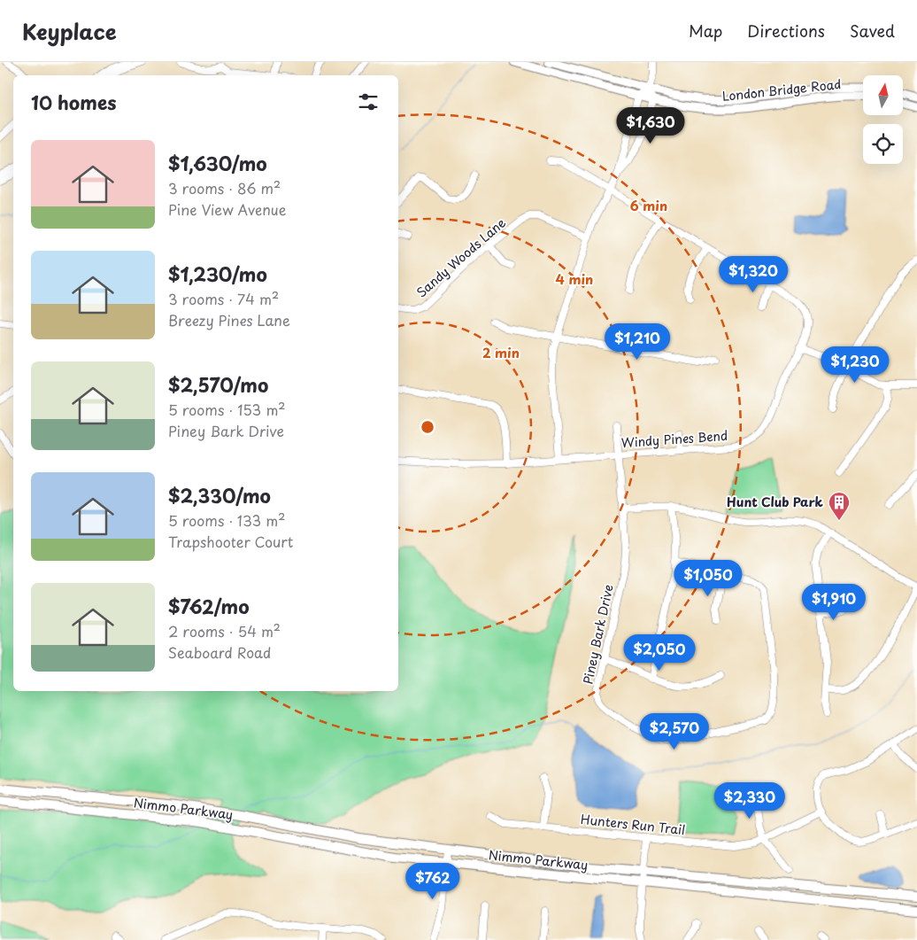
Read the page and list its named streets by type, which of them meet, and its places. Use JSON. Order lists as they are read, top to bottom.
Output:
{
  "streets": {
    "highway": ["Nimmo Parkway"],
    "main road": ["London Bridge Road"],
    "street": [
      "Sandy Woods Lane",
      "Windy Pines Bend",
      "Piney Bark Drive",
      "Hunters Run Trail"
    ]
  },
  "crossings": [
    ["Windy Pines Bend", "Piney Bark Drive"]
  ],
  "places": {
    "building": ["Hunt Club Park"]
  },
  "north": "top",
  "page": {
    "header": "Keyplace",
    "nav": ["Map", "Directions", "Saved"],
    "heading": "10 homes",
    "price": [
      "$1,630",
      "$1,320",
      "$1,210",
      "$1,230",
      "$1,050",
      "$1,910",
      "$2,050",
      "$2,570",
      "$2,330",
      "$762"
    ],
    "list": [
      {
        "name": "$1,630/mo",
        "note": "3 rooms · 86 m² · Pine View Avenue"
      },
      {
        "name": "$1,230/mo",
        "note": "3 rooms · 74 m² · Breezy Pines Lane"
      },
      {
        "name": "$2,570/mo",
        "note": "5 rooms · 153 m² · Piney Bark Drive"
      },
      {
        "name": "$2,330/mo",
        "note": "5 rooms · 133 m² · Trapshooter Court"
      },
      {
        "name": "$762/mo",
        "note": "2 rooms · 54 m² · Seaboard Road"
      }
    ]
  },
  "rings": ["6 min", "4 min", "2 min"]
}
